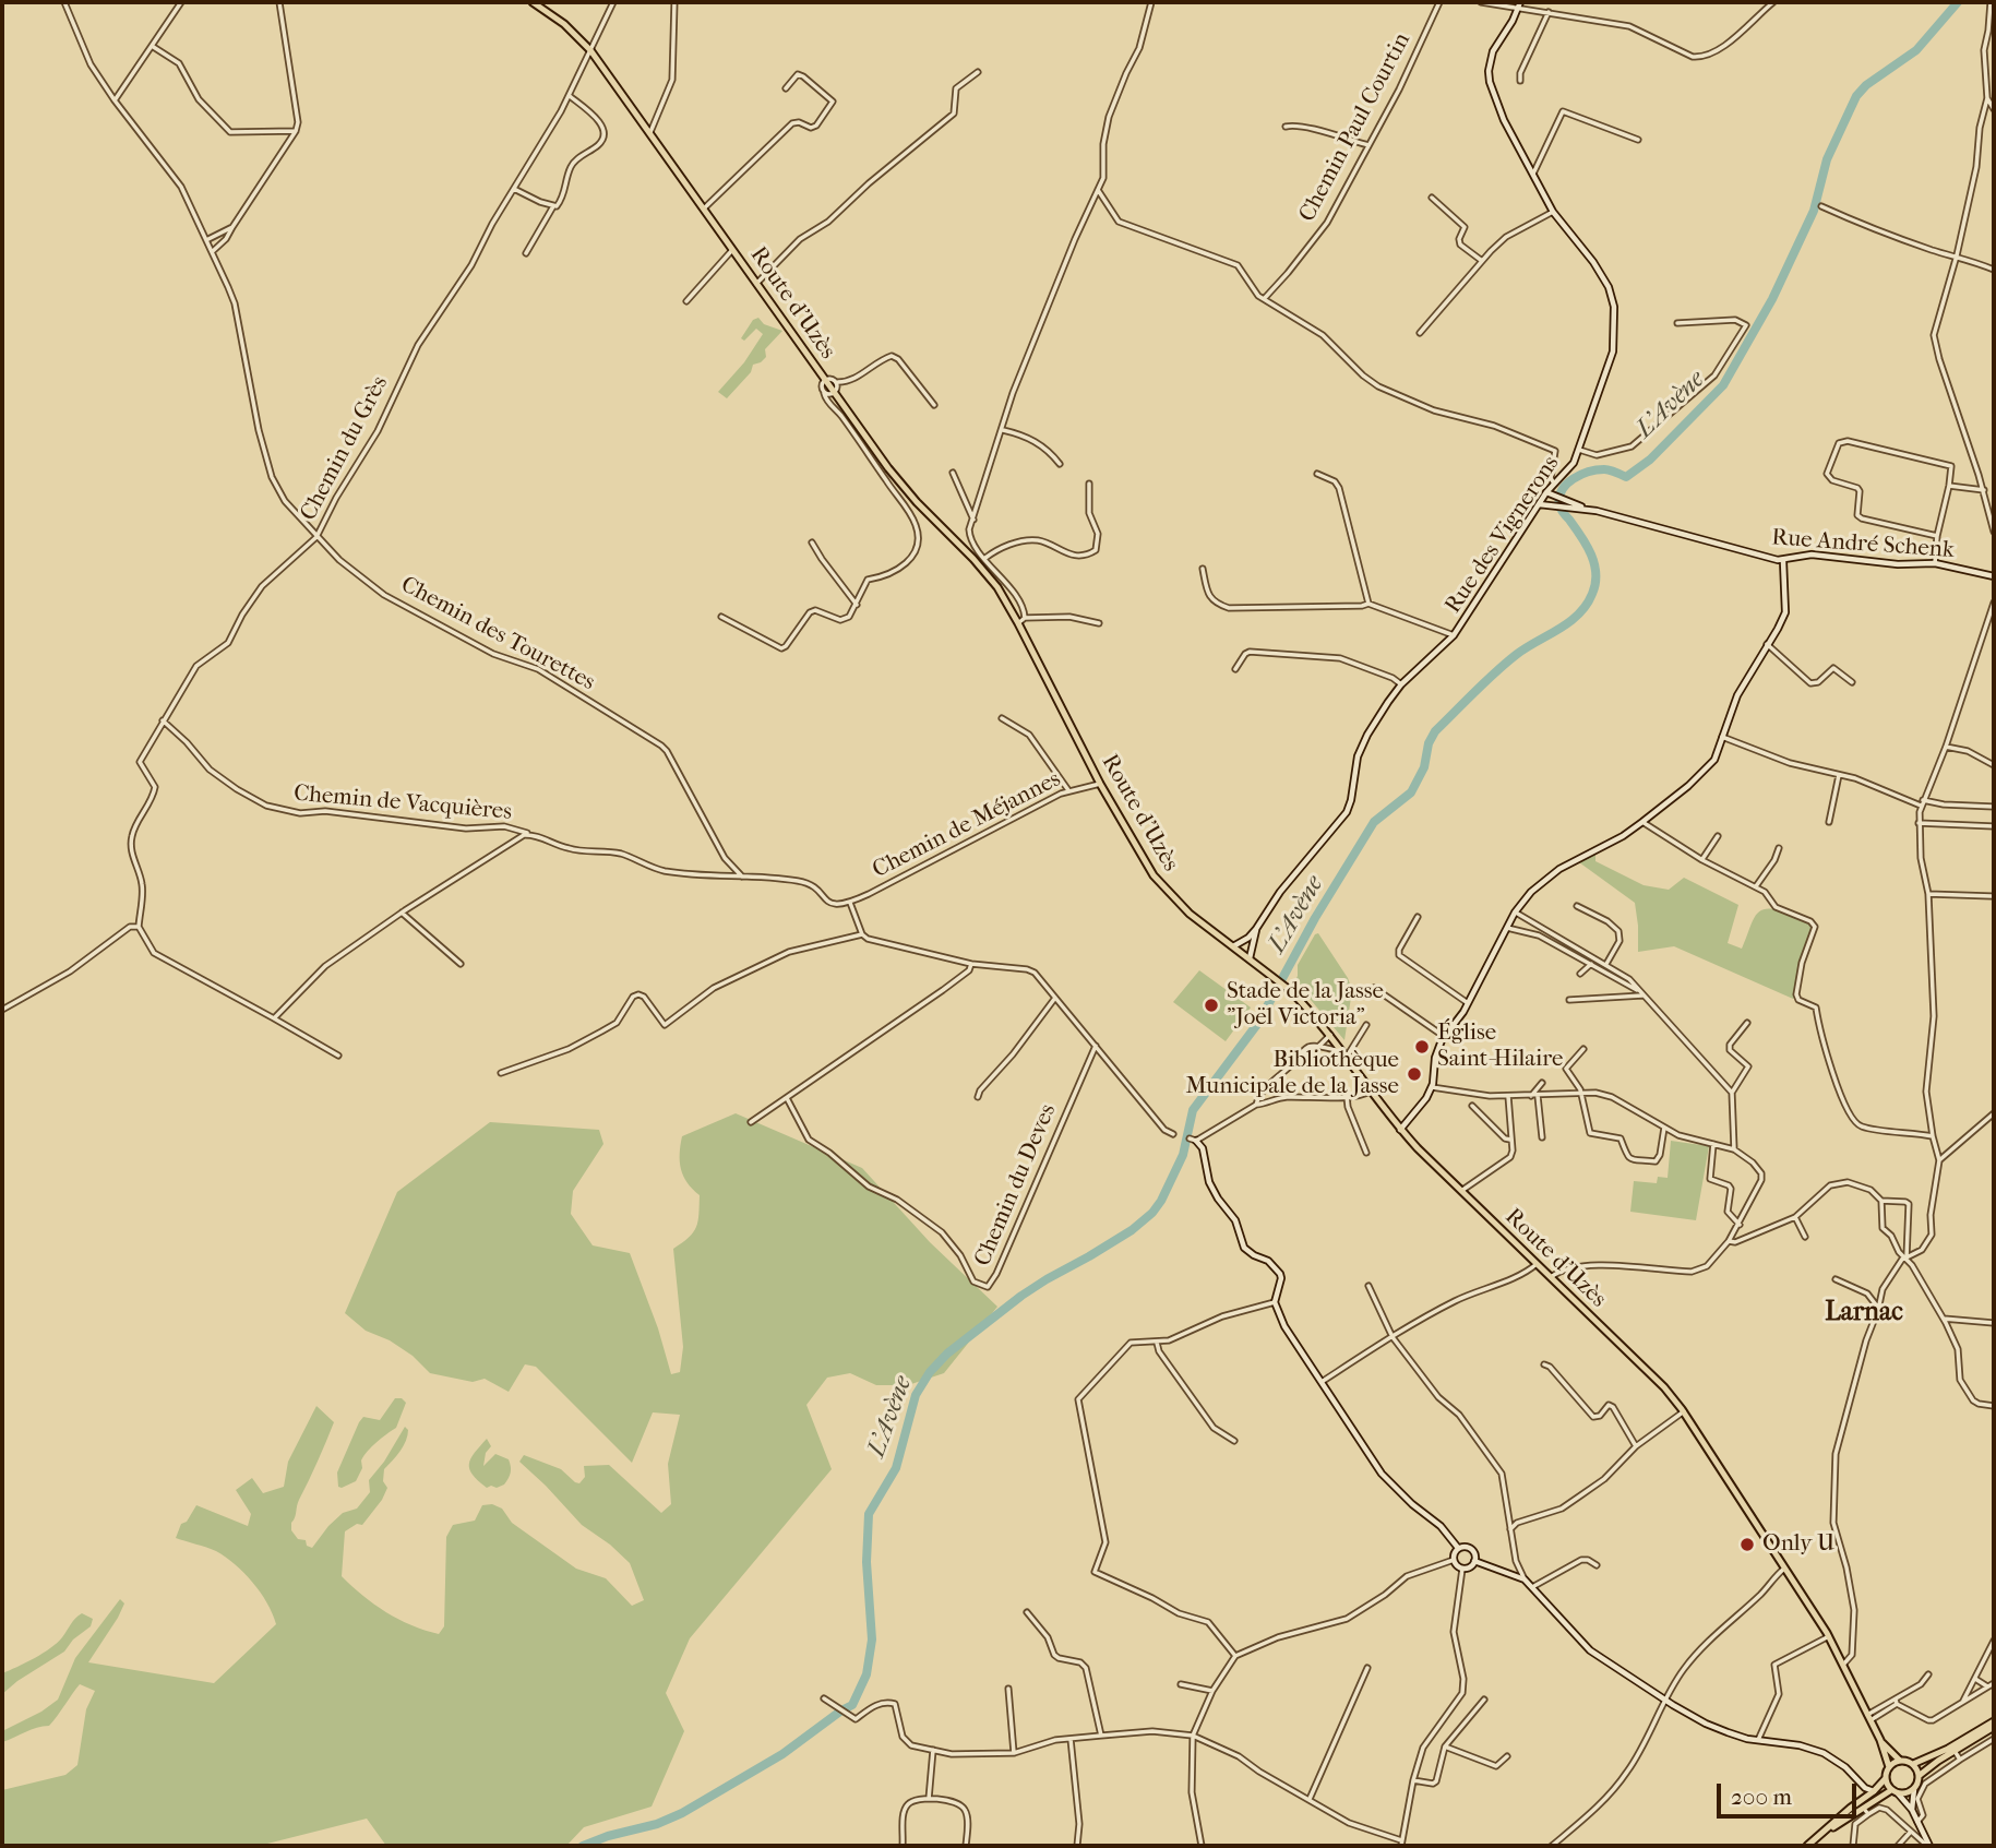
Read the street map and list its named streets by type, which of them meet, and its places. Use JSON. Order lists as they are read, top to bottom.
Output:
{
  "streets": {
    "main road": ["Route d'Uzès"],
    "street": [
      "Chemin Paul Courtin",
      "Chemin du Grès",
      "Rue des Vignerons",
      "Rue André Schenk",
      "Chemin des Tourettes",
      "Chemin de Vacquières",
      "Chemin de Méjannes",
      "Chemin du Deves"
    ]
  },
  "crossings": [
    ["Route d'Uzès", "Chemin du Grès"],
    ["Route d'Uzès", "Rue des Vignerons"],
    ["Route d'Uzès", "Chemin de Méjannes"],
    ["Chemin du Grès", "Chemin des Tourettes"],
    ["Chemin du Grès", "Chemin de Vacquières"],
    ["Rue des Vignerons", "Rue André Schenk"],
    ["Chemin des Tourettes", "Chemin de Vacquières"],
    ["Chemin de Vacquières", "Chemin de Méjannes"]
  ],
  "districts": ["Larnac"],
  "water": ["L'Avène"],
  "places": [
    "Stade de la Jasse \"Joël Victoria\"",
    "Église Saint-Hilaire",
    "Bibliothèque Municipale de la Jasse",
    "Only U"
  ],
  "scale_bar": "200 m"
}
